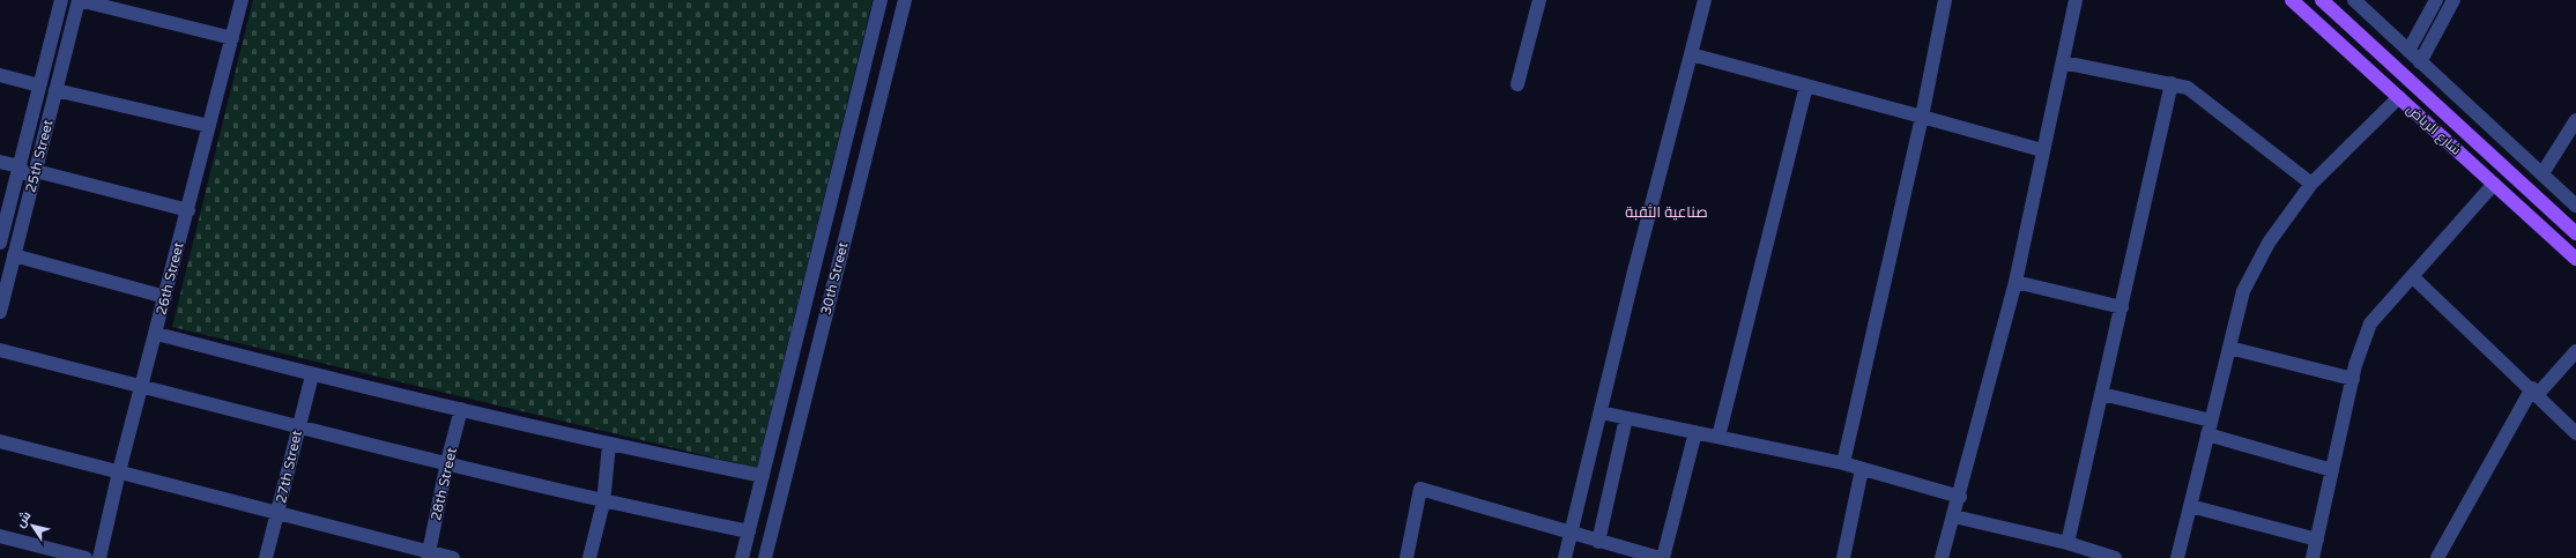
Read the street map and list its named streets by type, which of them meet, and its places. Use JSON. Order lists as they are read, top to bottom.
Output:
{
  "streets": {
    "main road": ["شارع الرياض"],
    "street": [
      "25th Street",
      "26th Street",
      "30th Street",
      "27th Street",
      "28th Street"
    ]
  },
  "districts": ["صناعية الثقبة"],
  "north": "top left"
}
